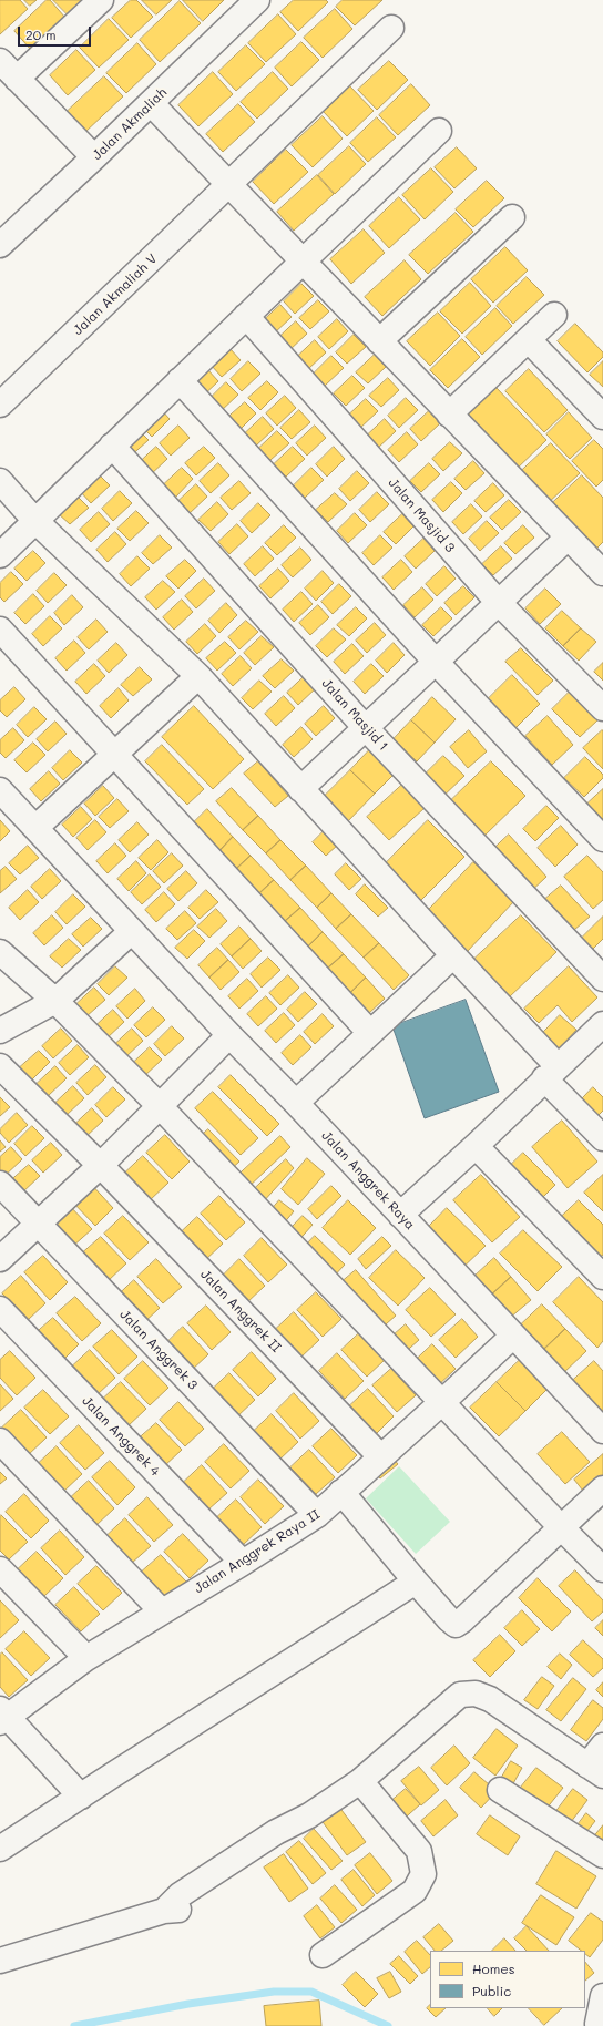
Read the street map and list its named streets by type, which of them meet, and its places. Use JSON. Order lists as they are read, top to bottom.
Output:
{
  "streets": {
    "street": [
      "Jalan Akmaliah",
      "Jalan Akmaliah V",
      "Jalan Masjid 3",
      "Jalan Masjid 1",
      "Jalan Anggrek Raya",
      "Jalan Anggrek II",
      "Jalan Anggrek 3",
      "Jalan Anggrek 4",
      "Jalan Anggrek Raya II"
    ]
  },
  "crossings": [
    ["Jalan Anggrek Raya", "Jalan Anggrek Raya II"],
    ["Jalan Anggrek II", "Jalan Anggrek Raya II"],
    ["Jalan Anggrek 3", "Jalan Anggrek Raya II"],
    ["Jalan Anggrek 4", "Jalan Anggrek Raya II"]
  ],
  "legend": ["Homes", "Public"],
  "scale_bar": "20 m"
}
